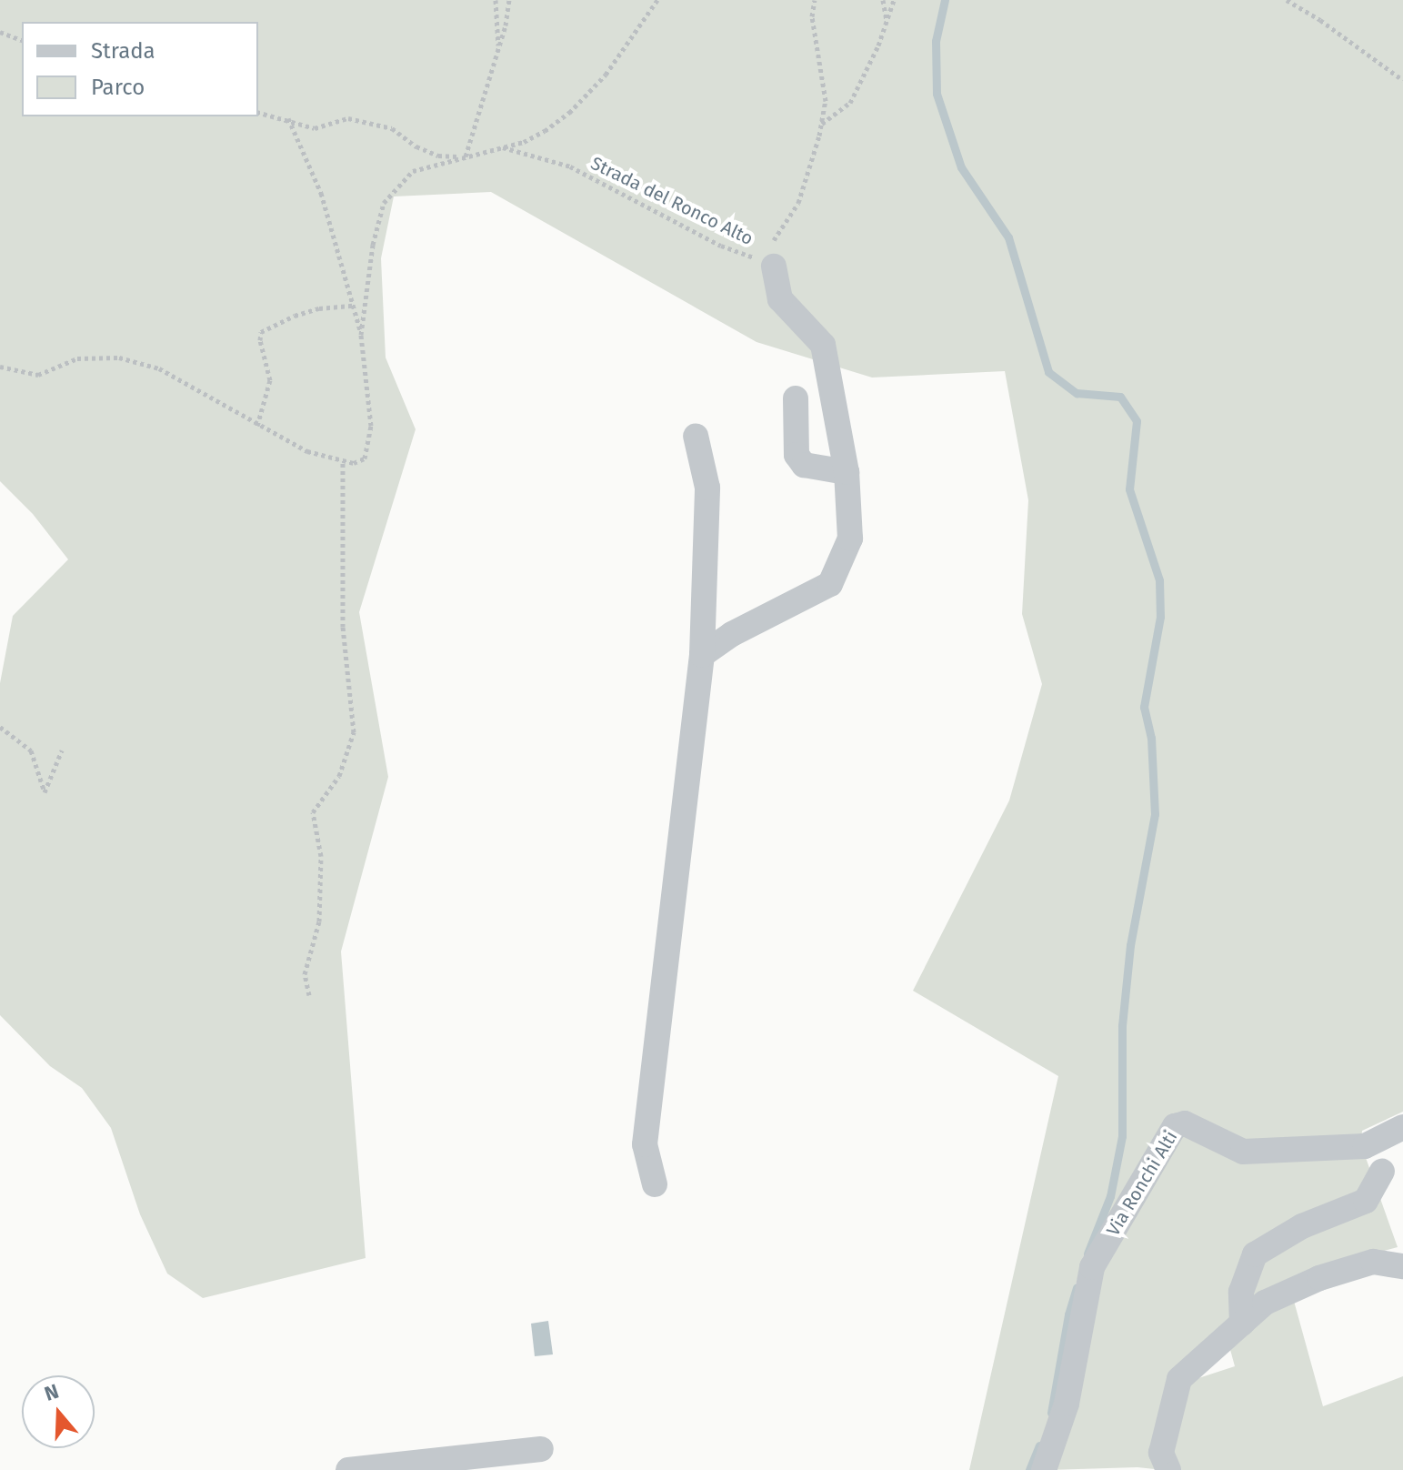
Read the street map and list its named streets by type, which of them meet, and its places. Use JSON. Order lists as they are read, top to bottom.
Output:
{
  "streets": {
    "street": ["Via Ronchi Alti"],
    "path": ["Strada del Ronco Alto"]
  },
  "legend": ["Strada", "Parco"],
  "north": "top"
}
